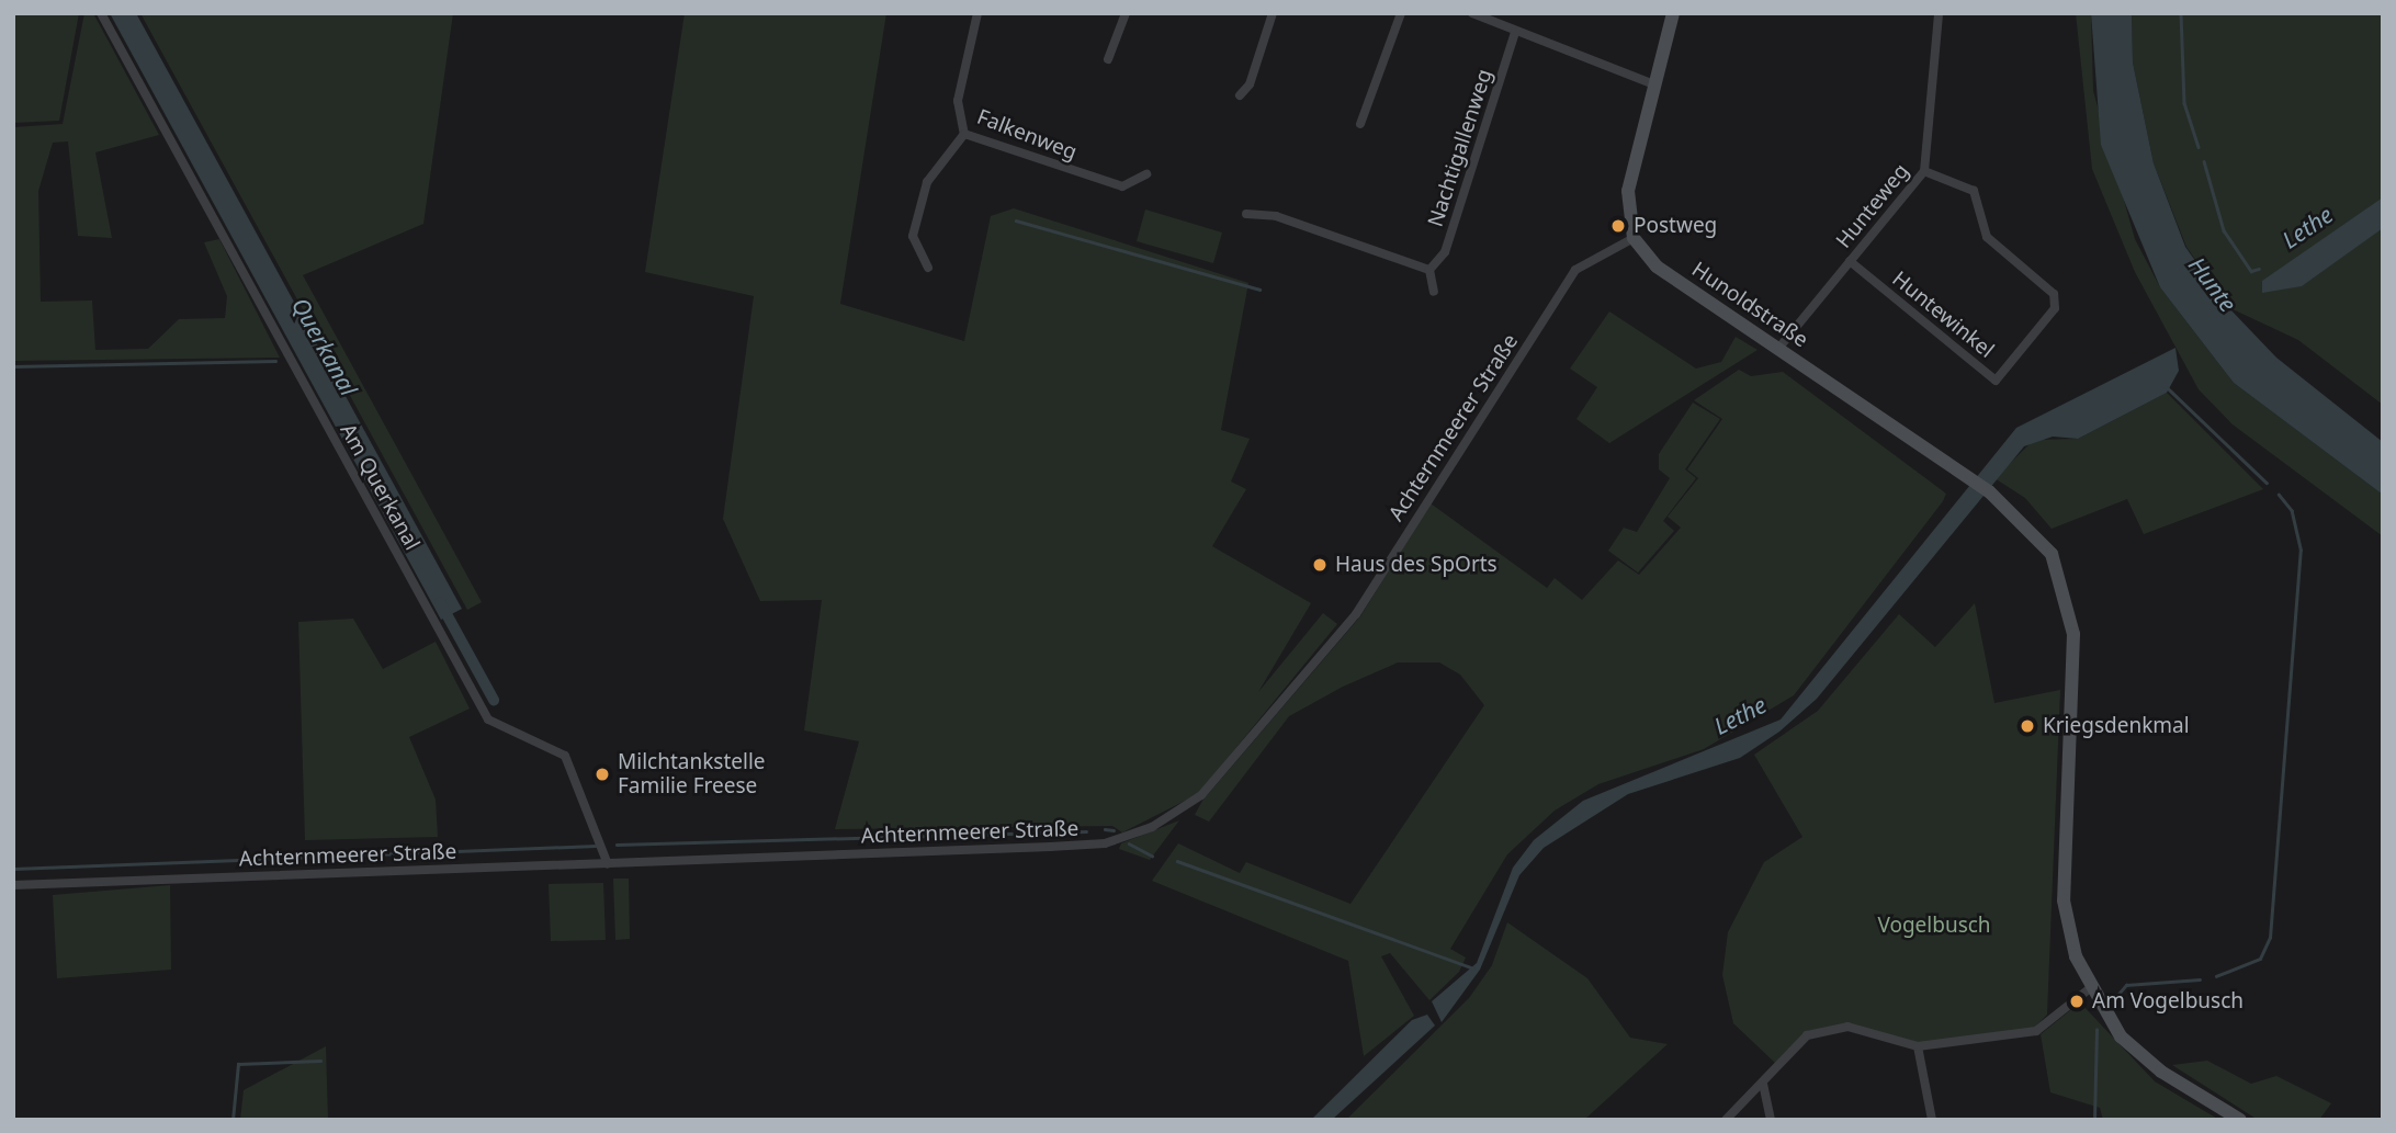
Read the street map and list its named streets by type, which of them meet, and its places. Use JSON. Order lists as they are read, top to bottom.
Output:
{
  "streets": {
    "street": [
      "Falkenweg",
      "Nachtigallenweg",
      "Hunteweg",
      "Hunoldstraße",
      "Huntewinkel",
      "Achternmeerer Straße",
      "Am Querkanal"
    ]
  },
  "crossings": [
    ["Hunteweg", "Hunoldstraße"],
    ["Hunteweg", "Huntewinkel"],
    ["Hunoldstraße", "Achternmeerer Straße"],
    ["Achternmeerer Straße", "Am Querkanal"]
  ],
  "water": ["Lethe", "Hunte", "Querkanal"],
  "parks": ["Vogelbusch"],
  "places": [
    "Postweg",
    "Haus des SpOrts",
    "Kriegsdenkmal",
    "Milchtankstelle Familie Freese",
    "Am Vogelbusch"
  ]
}
